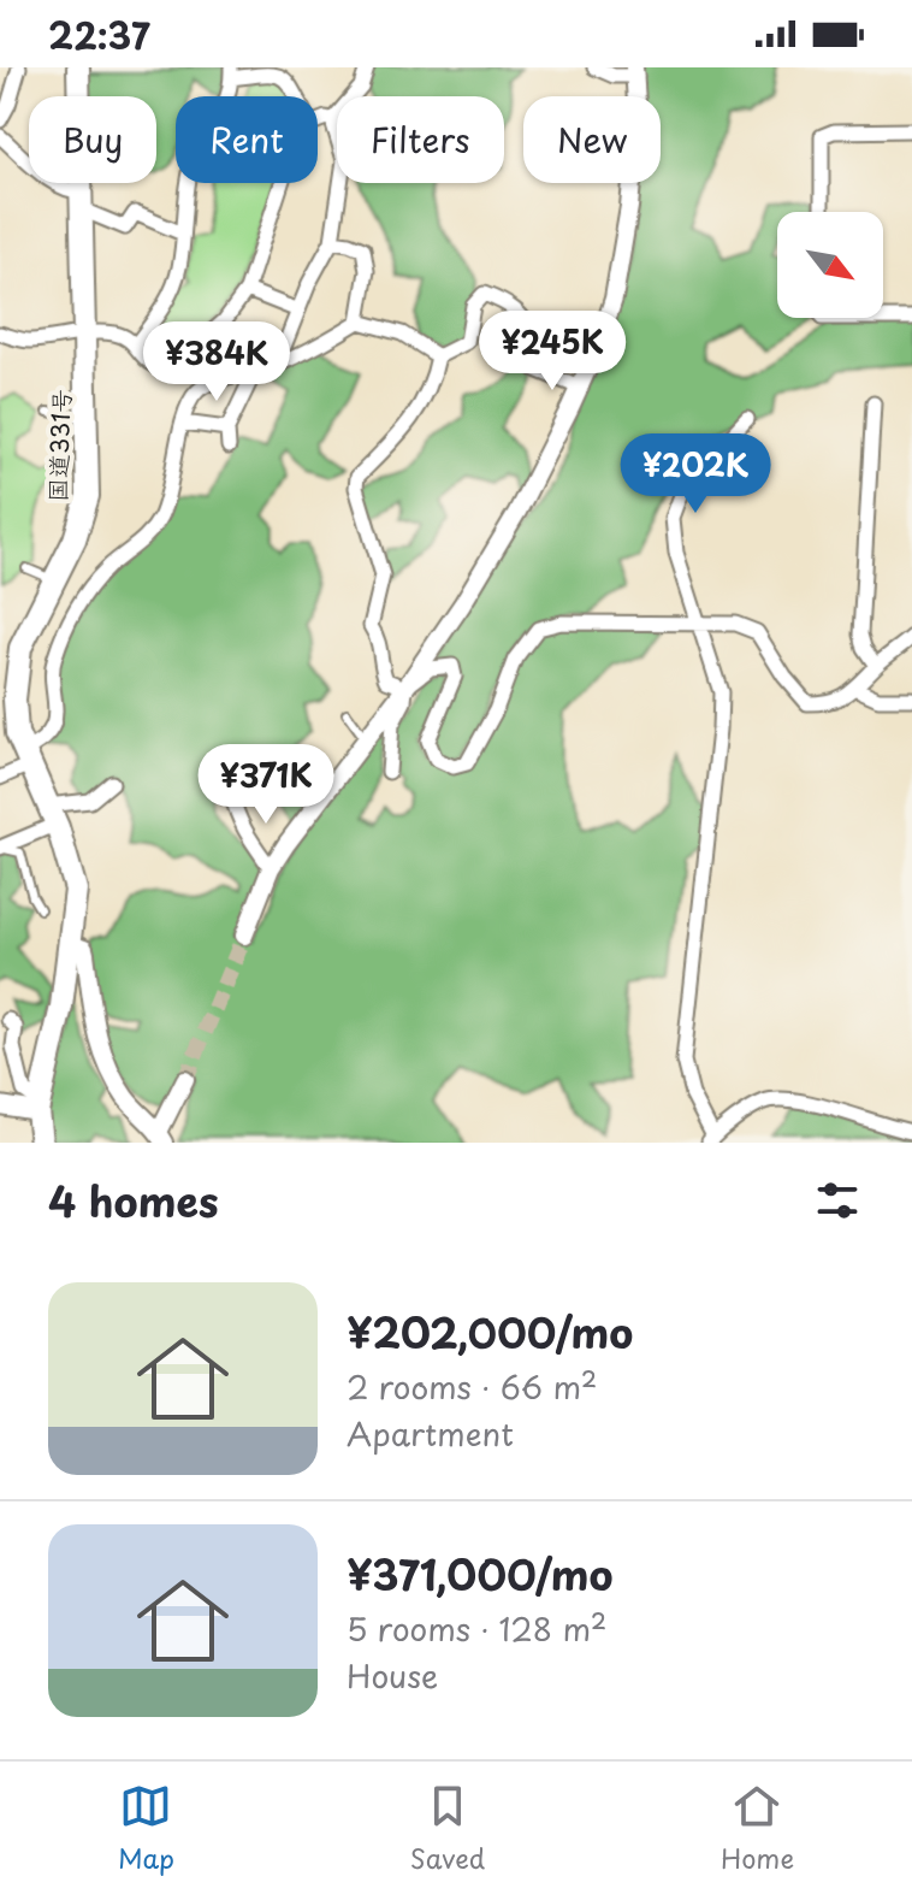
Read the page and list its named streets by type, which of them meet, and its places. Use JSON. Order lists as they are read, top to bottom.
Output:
{
  "streets": {
    "highway": ["国道331号"]
  },
  "north": "bottom right",
  "page": {
    "status": "22:37",
    "chip": [
      "Buy",
      "Rent",
      "Filters",
      "New"
    ],
    "price": [
      "¥245K",
      "¥384K",
      "¥202K",
      "¥371K"
    ],
    "heading": "4 homes",
    "list": [
      {
        "name": "¥202,000/mo",
        "note": "2 rooms · 66 m² · Apartment"
      },
      {
        "name": "¥371,000/mo",
        "note": "5 rooms · 128 m² · House"
      }
    ],
    "tabs": ["Map", "Saved", "Home"]
  }
}
